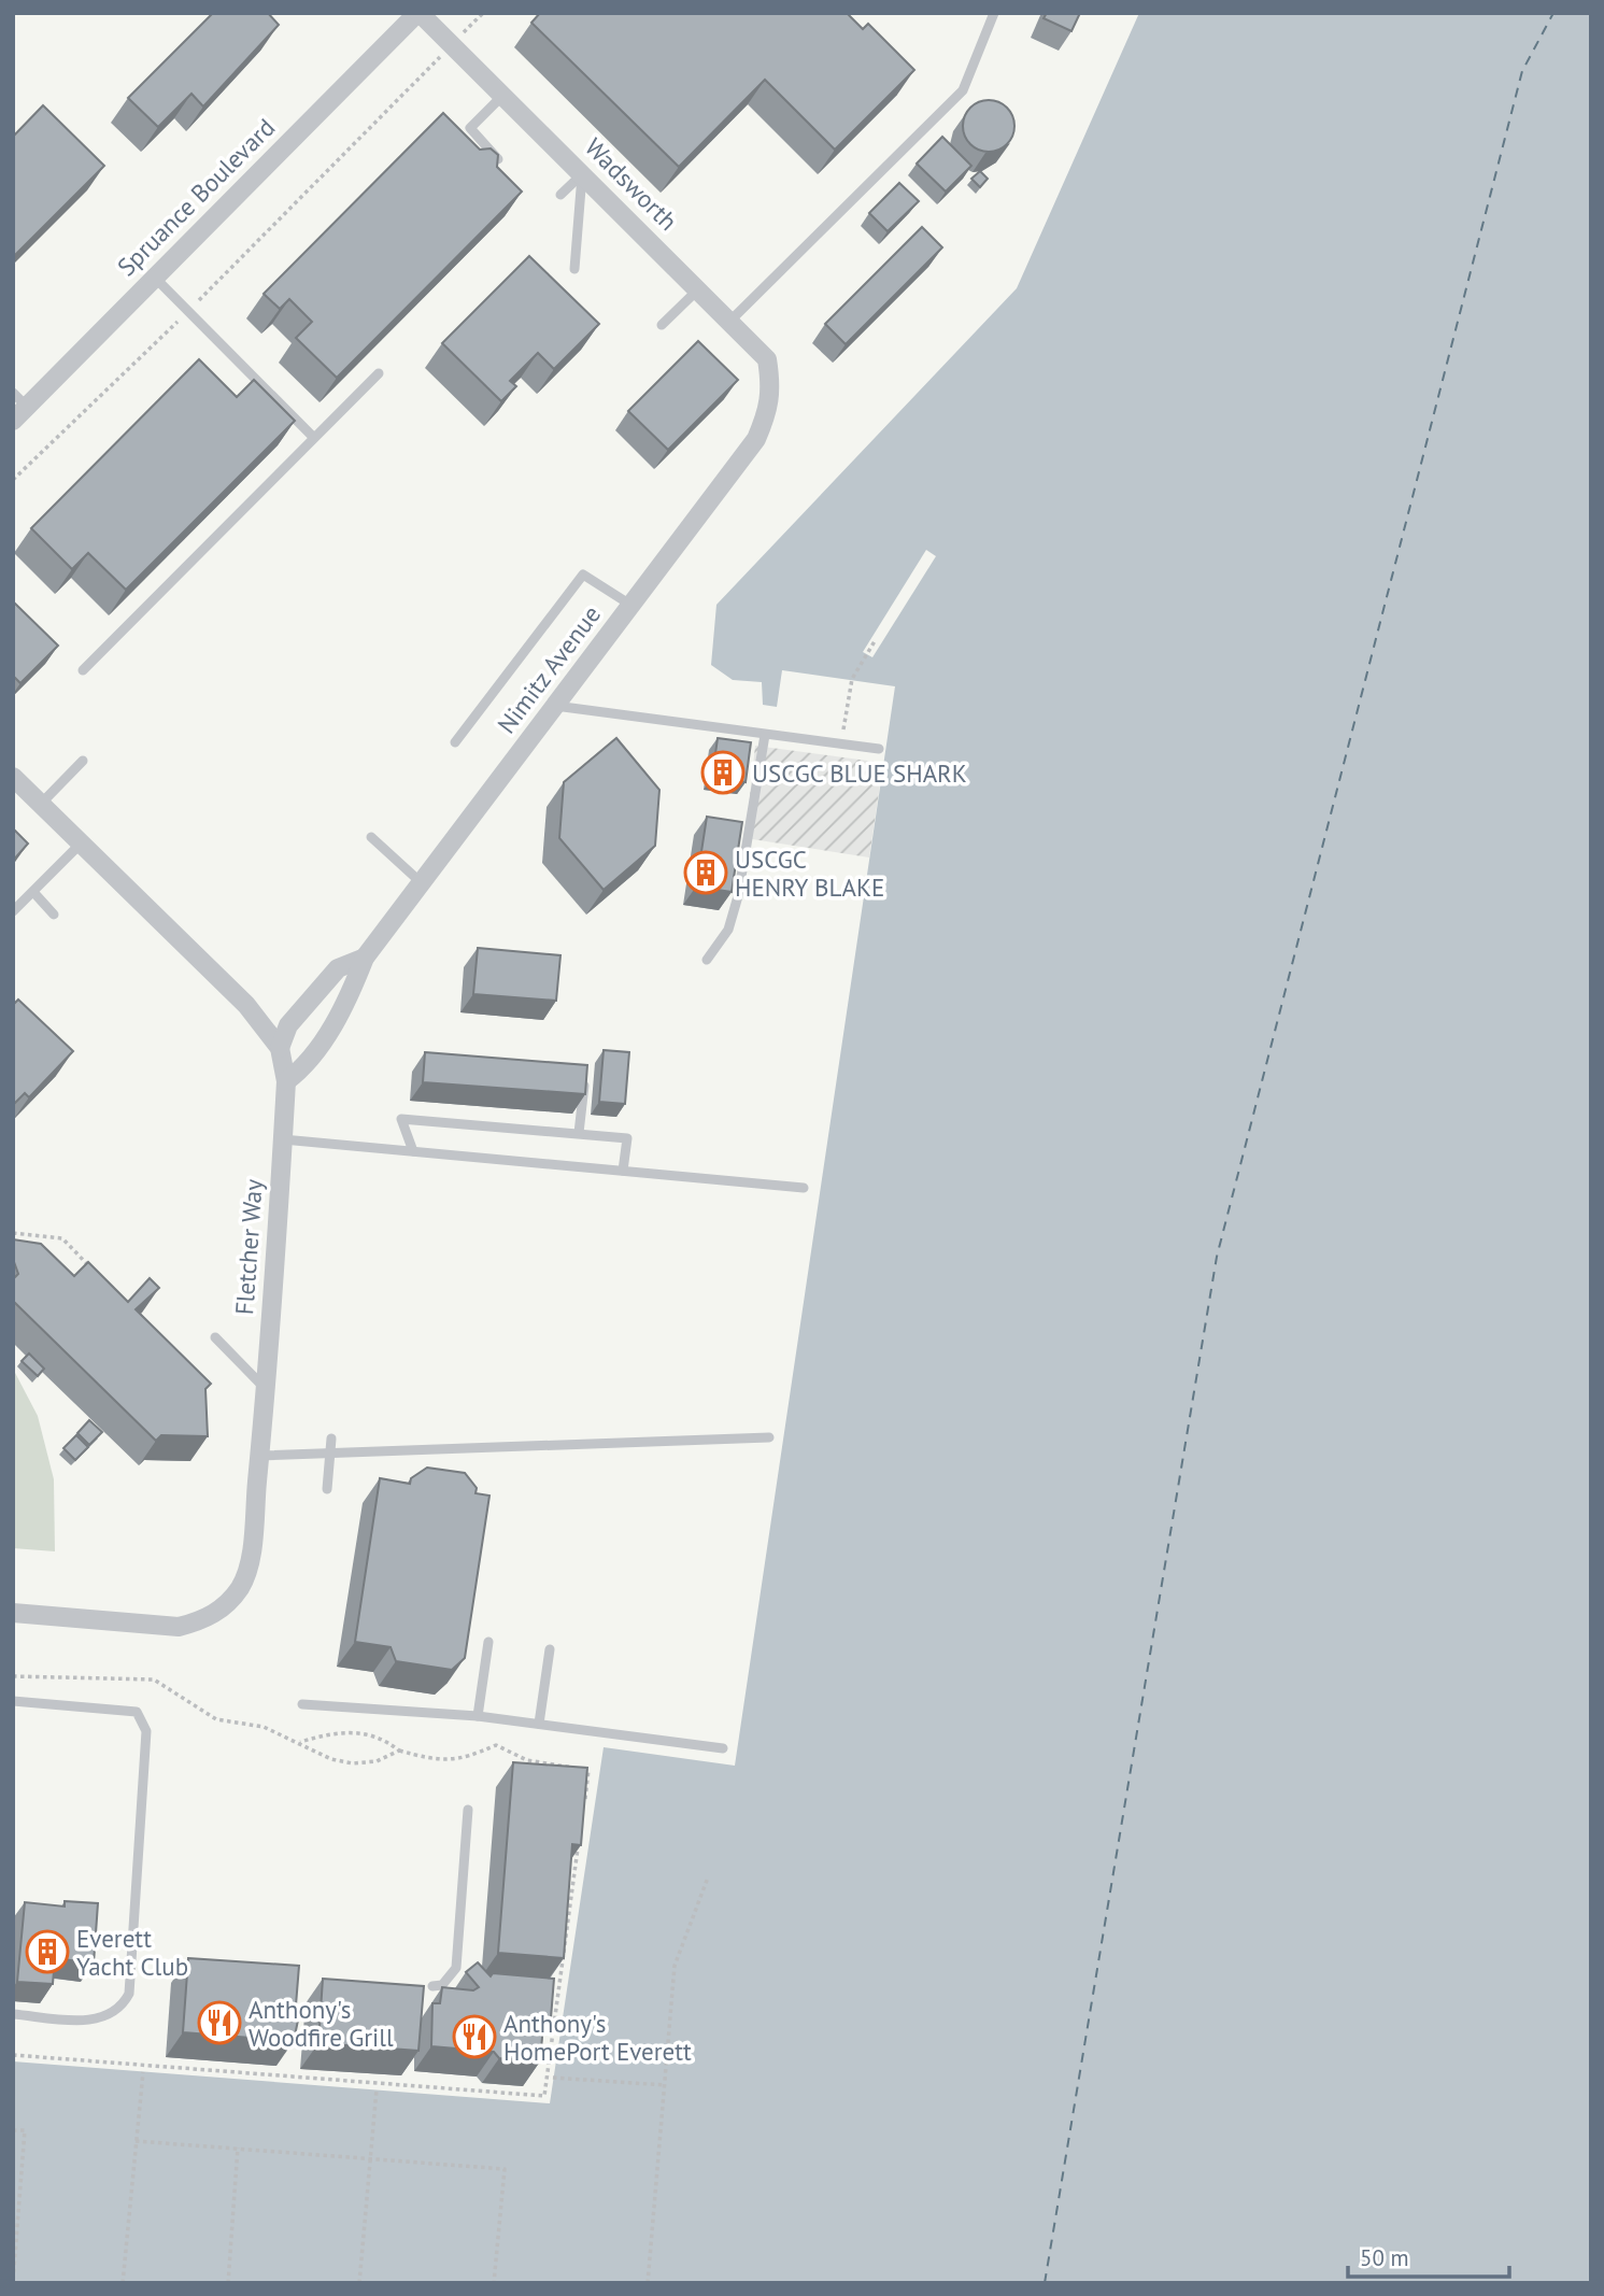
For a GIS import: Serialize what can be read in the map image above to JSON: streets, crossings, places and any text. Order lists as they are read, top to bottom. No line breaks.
{"streets":{"street":["Wadsworth","Spruance Boulevard","Nimitz Avenue","Fletcher Way"]},"crossings":[["Wadsworth","Spruance Boulevard"],["Wadsworth","Nimitz Avenue"],["Nimitz Avenue","Fletcher Way"]],"places":{"building":["USCGC BLUE SHARK","USCGC HENRY BLAKE","Everett Yacht Club"],"restaurant":["Anthony's Woodfire Grill","Anthony's HomePort Everett"]},"scale_bar":"50 m"}
